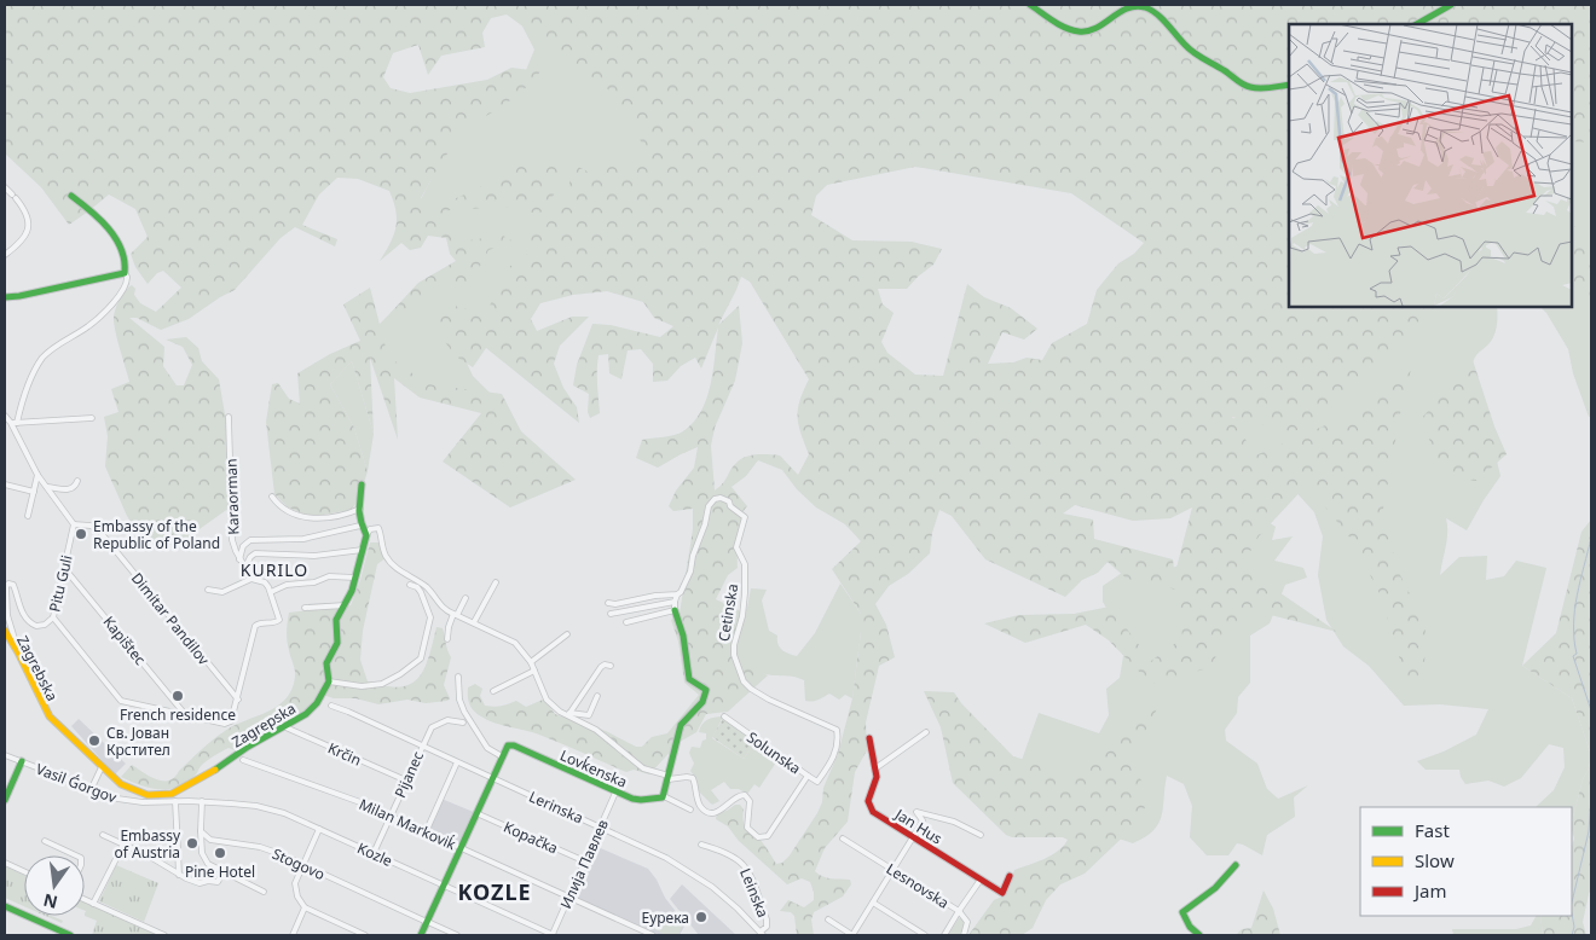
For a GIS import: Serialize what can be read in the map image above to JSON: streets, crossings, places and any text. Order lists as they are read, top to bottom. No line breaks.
{"streets":{"street":["Karaorman","Pitu Guli","Cetinska","Dimitar Pandilov","Kapištec","Zagrebska","Zagrepska","Solunska","Krčin","Lovḱenska","Pijanec","Vasil Ǵorgov","Lerinska","Milan Markoviḱ","Jan Hus","Kopačka","Kozle","Stogovo","Илија Павлев","Lesnovska","Leinska"]},"crossings":[["Pitu Guli","Dimitar Pandilov"],["Pitu Guli","Kapištec"],["Pitu Guli","Zagrebska"],["Cetinska","Solunska"],["Zagrebska","Zagrepska"],["Zagrepska","Krčin"],["Krčin","Pijanec"],["Lovḱenska","Илија Павлев"],["Pijanec","Lerinska"],["Pijanec","Milan Markoviḱ"],["Pijanec","Kozle"],["Vasil Ǵorgov","Kozle"],["Lerinska","Илија Павлев"],["Lerinska","Leinska"],["Milan Markoviḱ","Илија Павлев"],["Jan Hus","Lesnovska"],["Kopačka","Илија Павлев"],["Kozle","Илија Павлев"]],"districts":["KURILO","KOZLE"],"places":["Embassy of the Republic of Poland","French residence","Св. Јован Крстител","Embassy of Austria","Pine Hotel","Еурека"],"legend":["Fast","Slow","Jam"],"north":"bottom"}
